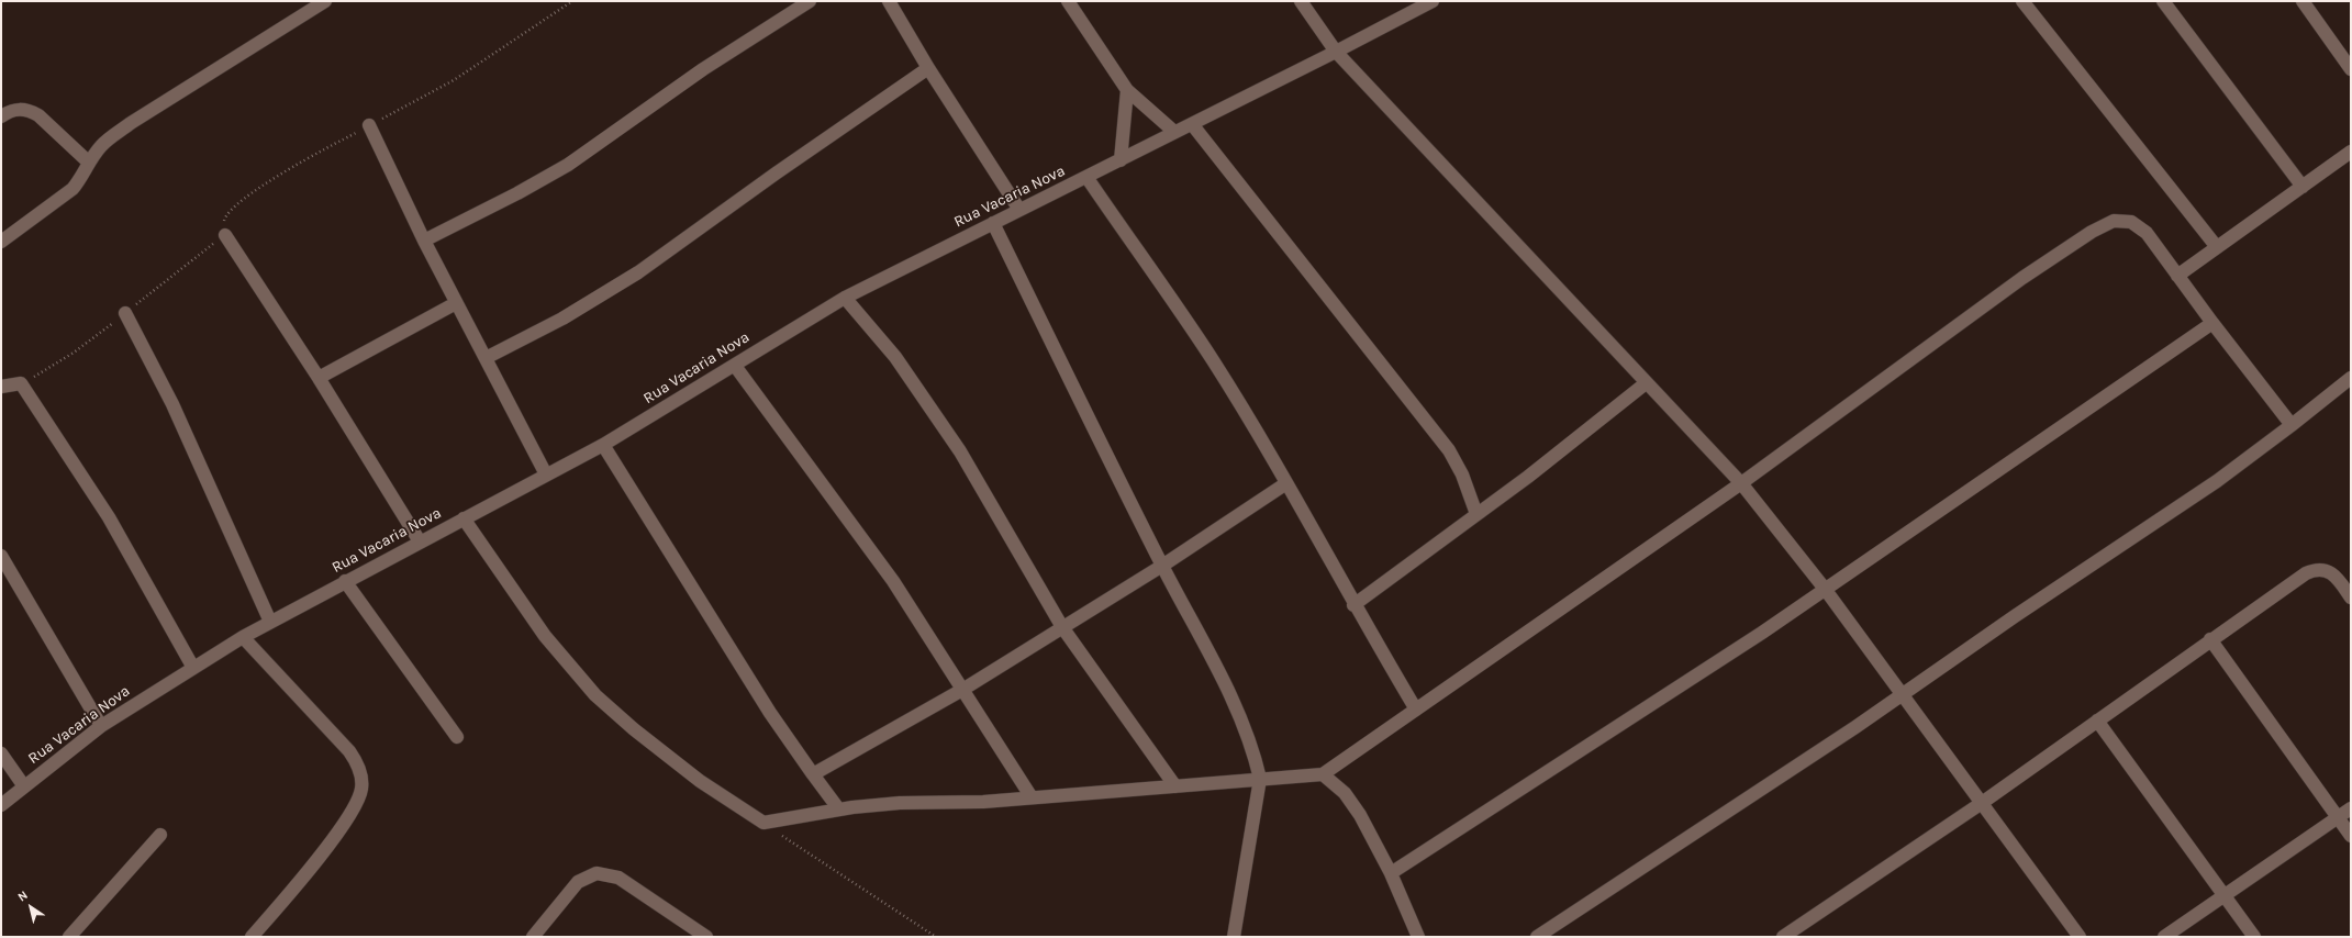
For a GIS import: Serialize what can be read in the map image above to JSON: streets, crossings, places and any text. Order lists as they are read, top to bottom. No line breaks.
{"streets":{"street":["Rua Vacaria Nova"]},"north":"top left"}
